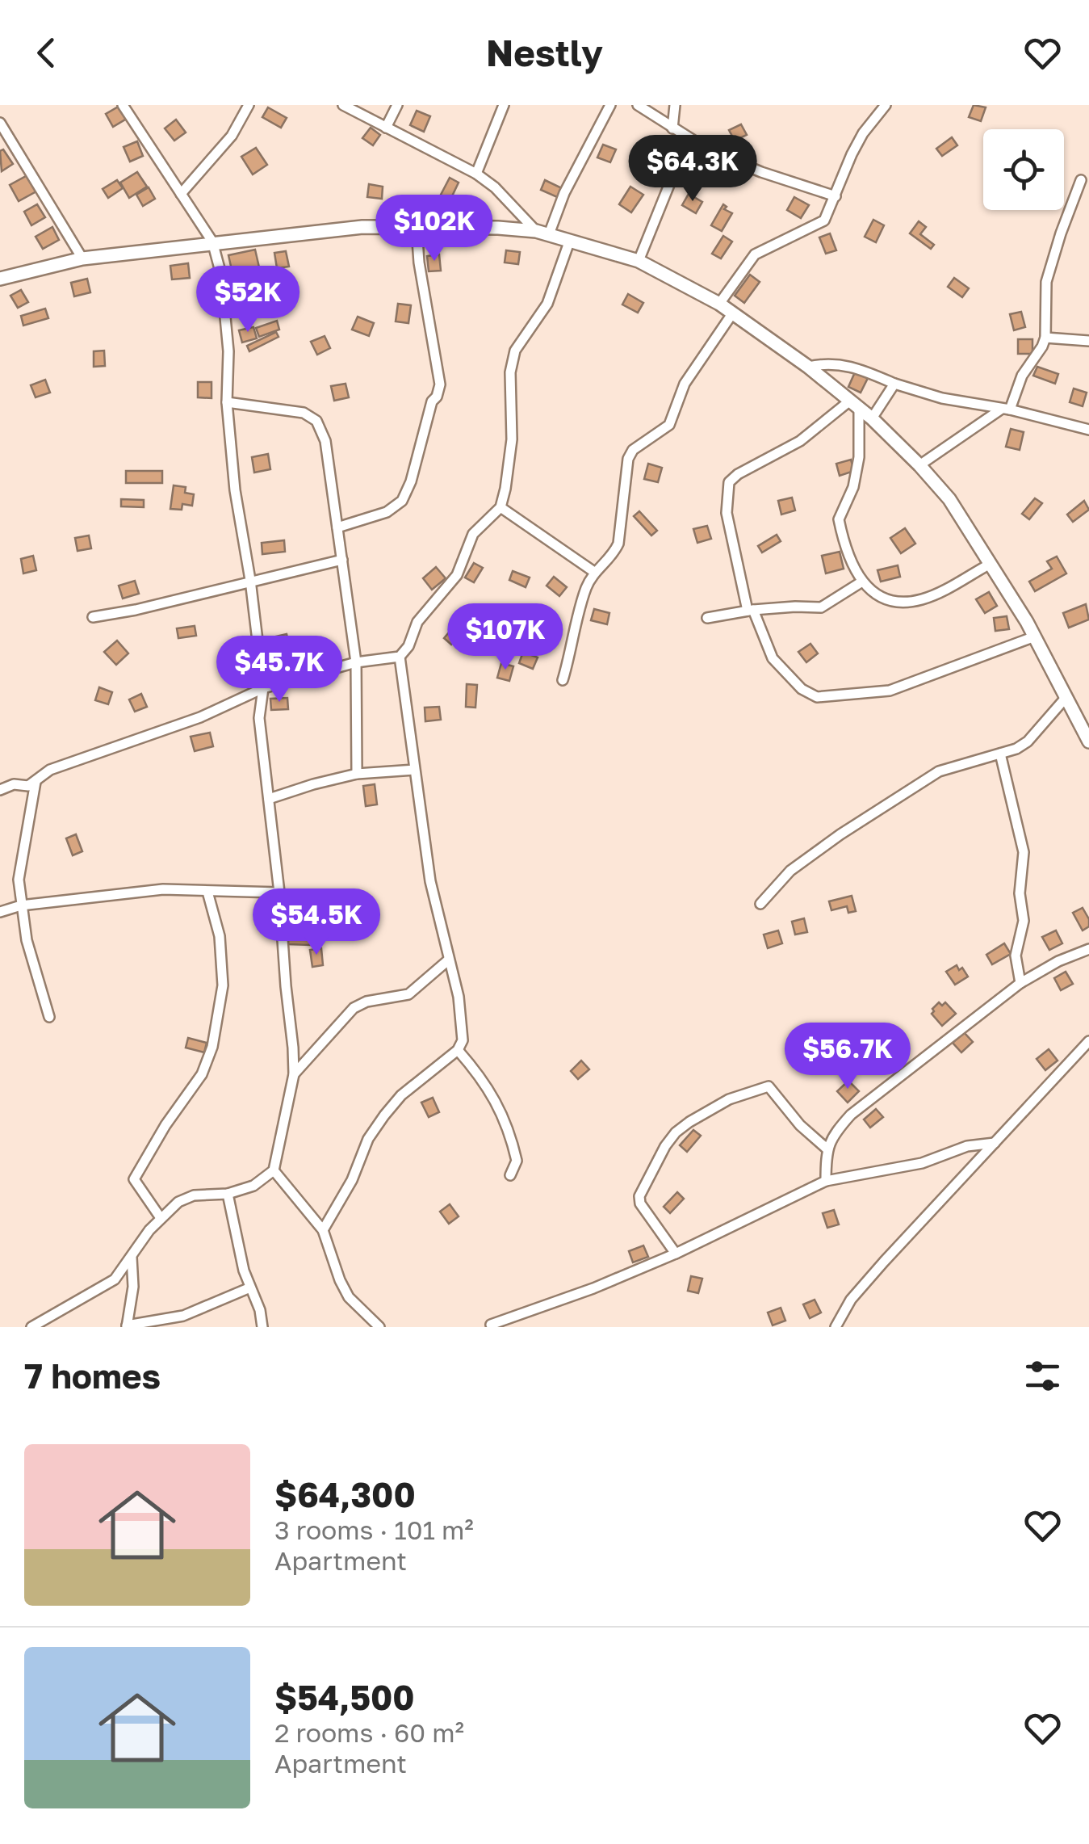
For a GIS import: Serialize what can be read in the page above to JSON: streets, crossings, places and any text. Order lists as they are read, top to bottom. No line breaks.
{"page":{"header":"Nestly","price":["$64.3K","$102K","$52K","$107K","$45.7K","$54.5K","$56.7K"],"heading":"7 homes","list":[{"name":"$64,300","note":"3 rooms · 101 m² · Apartment"},{"name":"$54,500","note":"2 rooms · 60 m² · Apartment"}]}}
